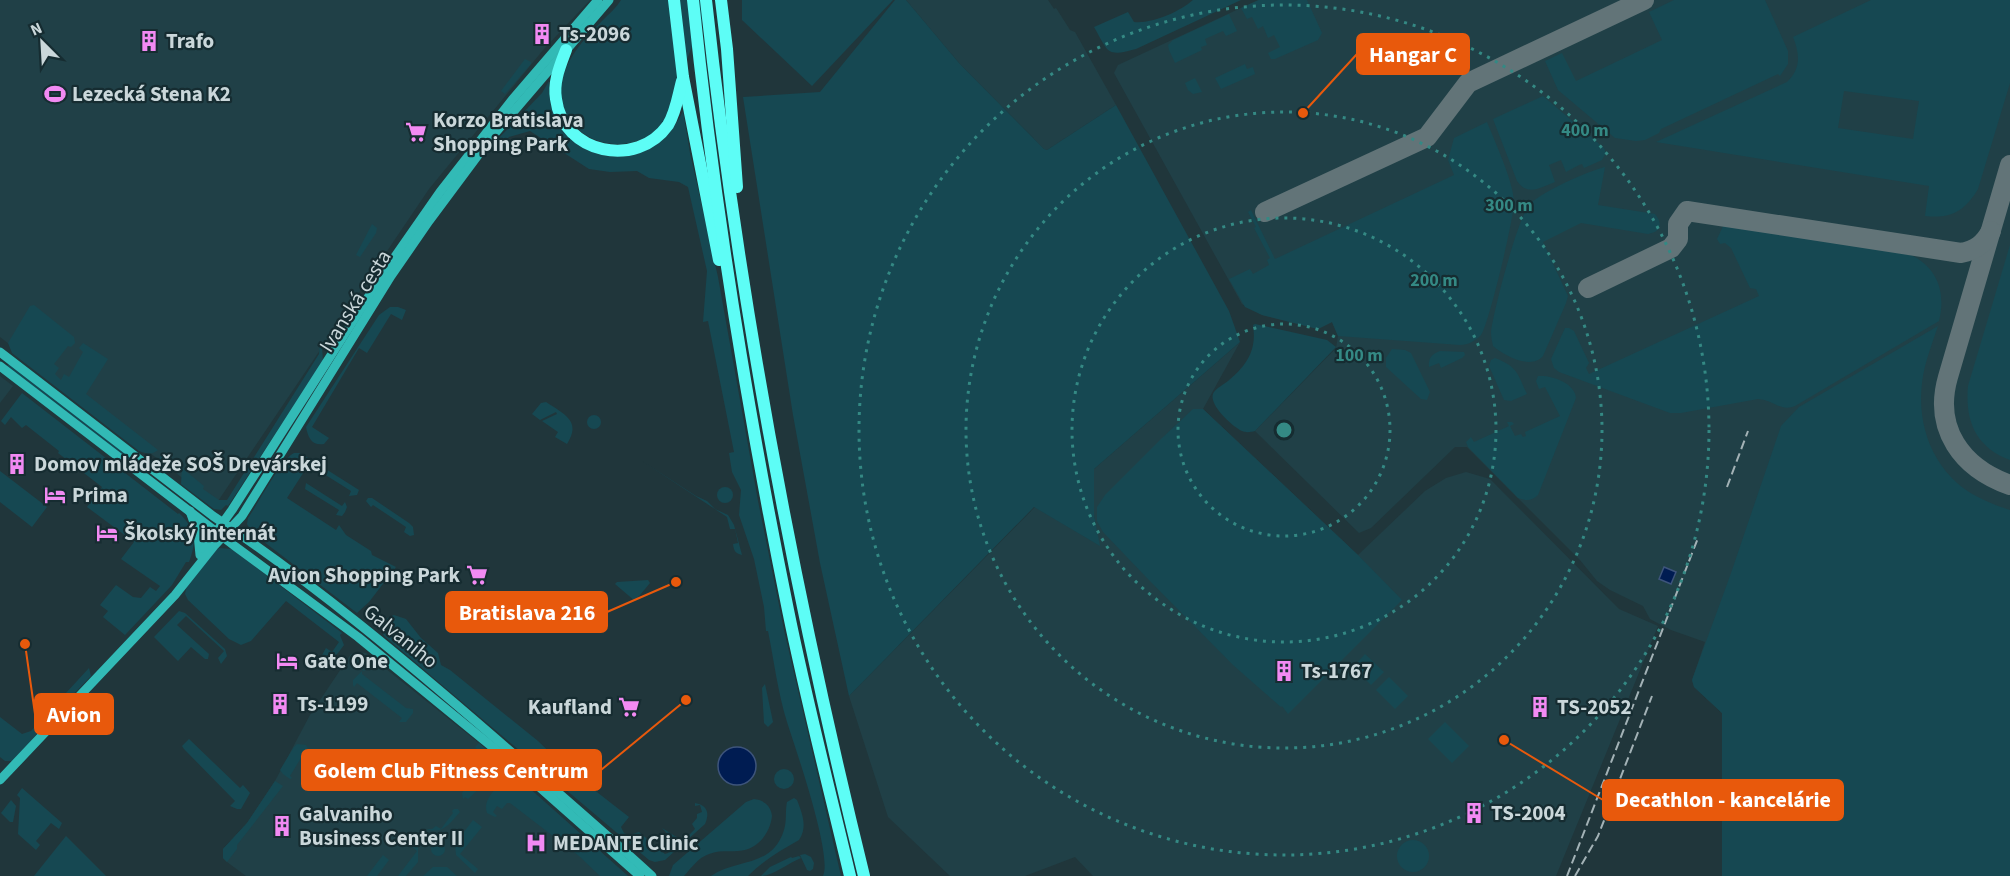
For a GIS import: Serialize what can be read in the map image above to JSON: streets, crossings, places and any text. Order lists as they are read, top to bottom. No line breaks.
{"streets":{"main road":["Ivanská cesta","Galvaniho"]},"crossings":[["Ivanská cesta","Galvaniho"]],"places":{"building":["Ts-2096","Trafo","Domov mládeže SOŠ Drevárskej","Ts-1767","Ts-1199","TS-2052","TS-2004","Galvaniho Business Center II"],"sports":["Lezecká Stena K2"],"other":["Hangar C","Bratislava 216","Avion","Golem Club Fitness Centrum","Decathlon - kancelárie"],"supermarket":["Korzo Bratislava Shopping Park","Avion Shopping Park","Kaufland"],"hotel":["Prima","Školský internát","Gate One"],"hospital":["MEDANTE Clinic"]},"north":"top left","rings":["400 m","300 m","200 m","100 m"]}
